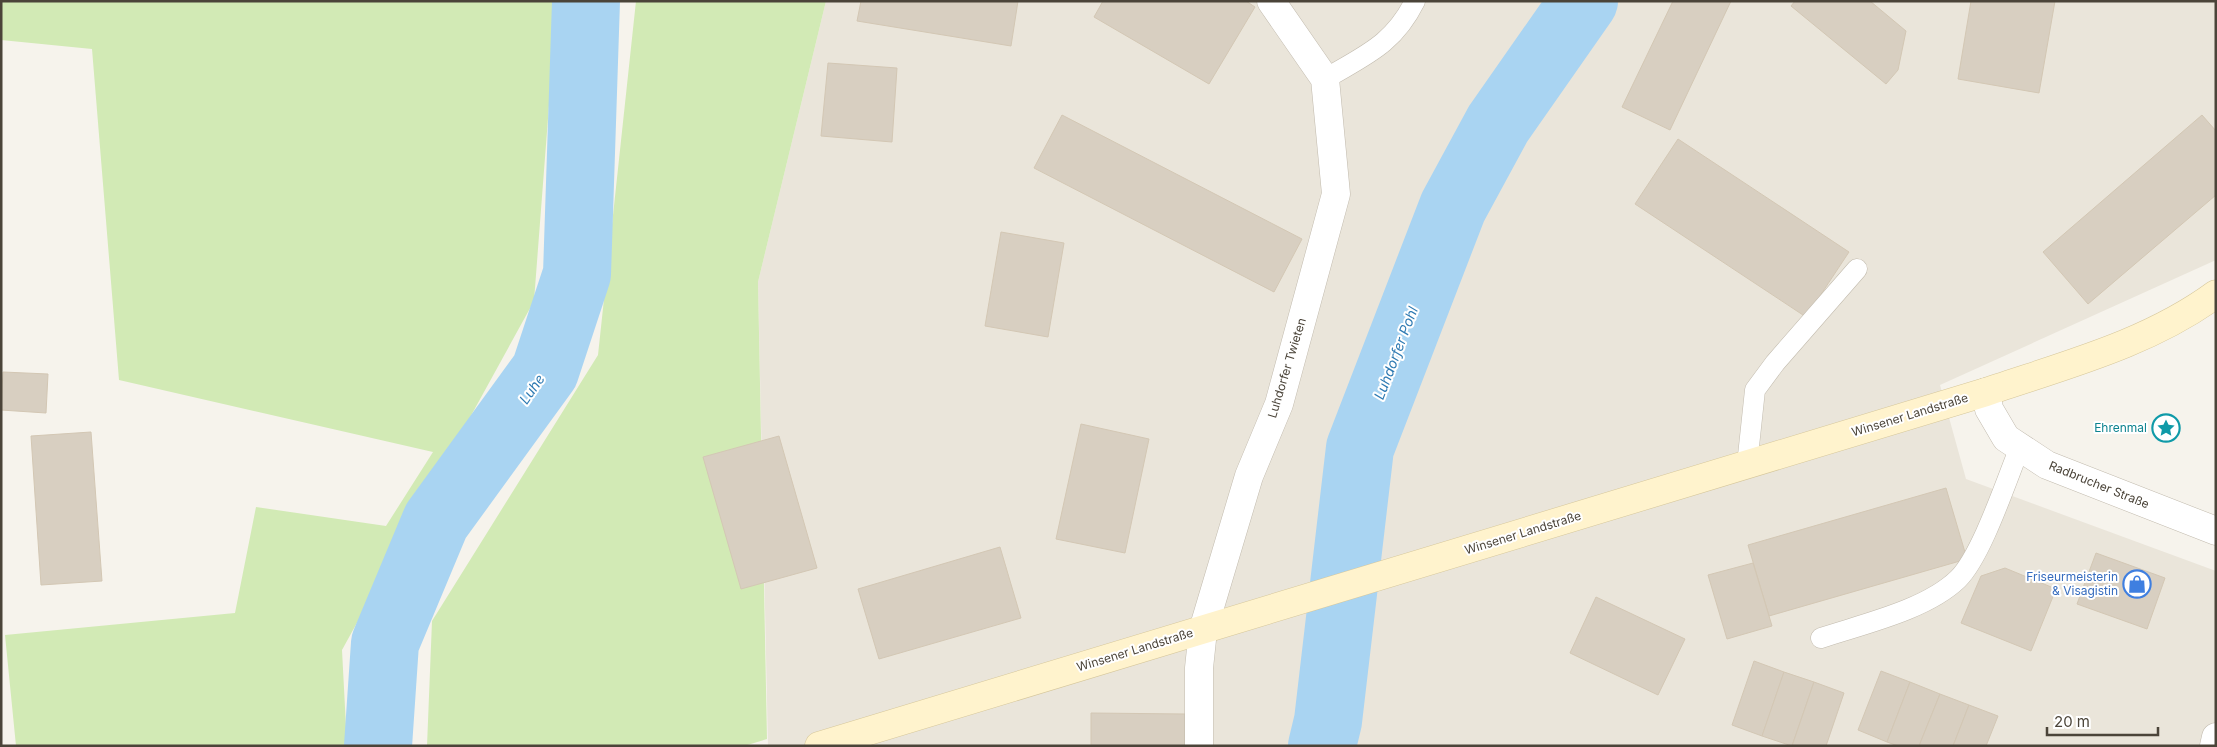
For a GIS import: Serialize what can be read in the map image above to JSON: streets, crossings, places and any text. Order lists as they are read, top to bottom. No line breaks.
{"streets":{"main road":["Winsener Landstraße"],"street":["Luhdorfer Twieten","Radbrucher Straße"]},"crossings":[["Luhdorfer Twieten","Winsener Landstraße"],["Winsener Landstraße","Radbrucher Straße"]],"water":["Luhdorfer Pohl","Luhe"],"places":{"place":["Ehrenmal"],"shop":["Friseurmeisterin & Visagistin"]},"scale_bar":"20 m"}
